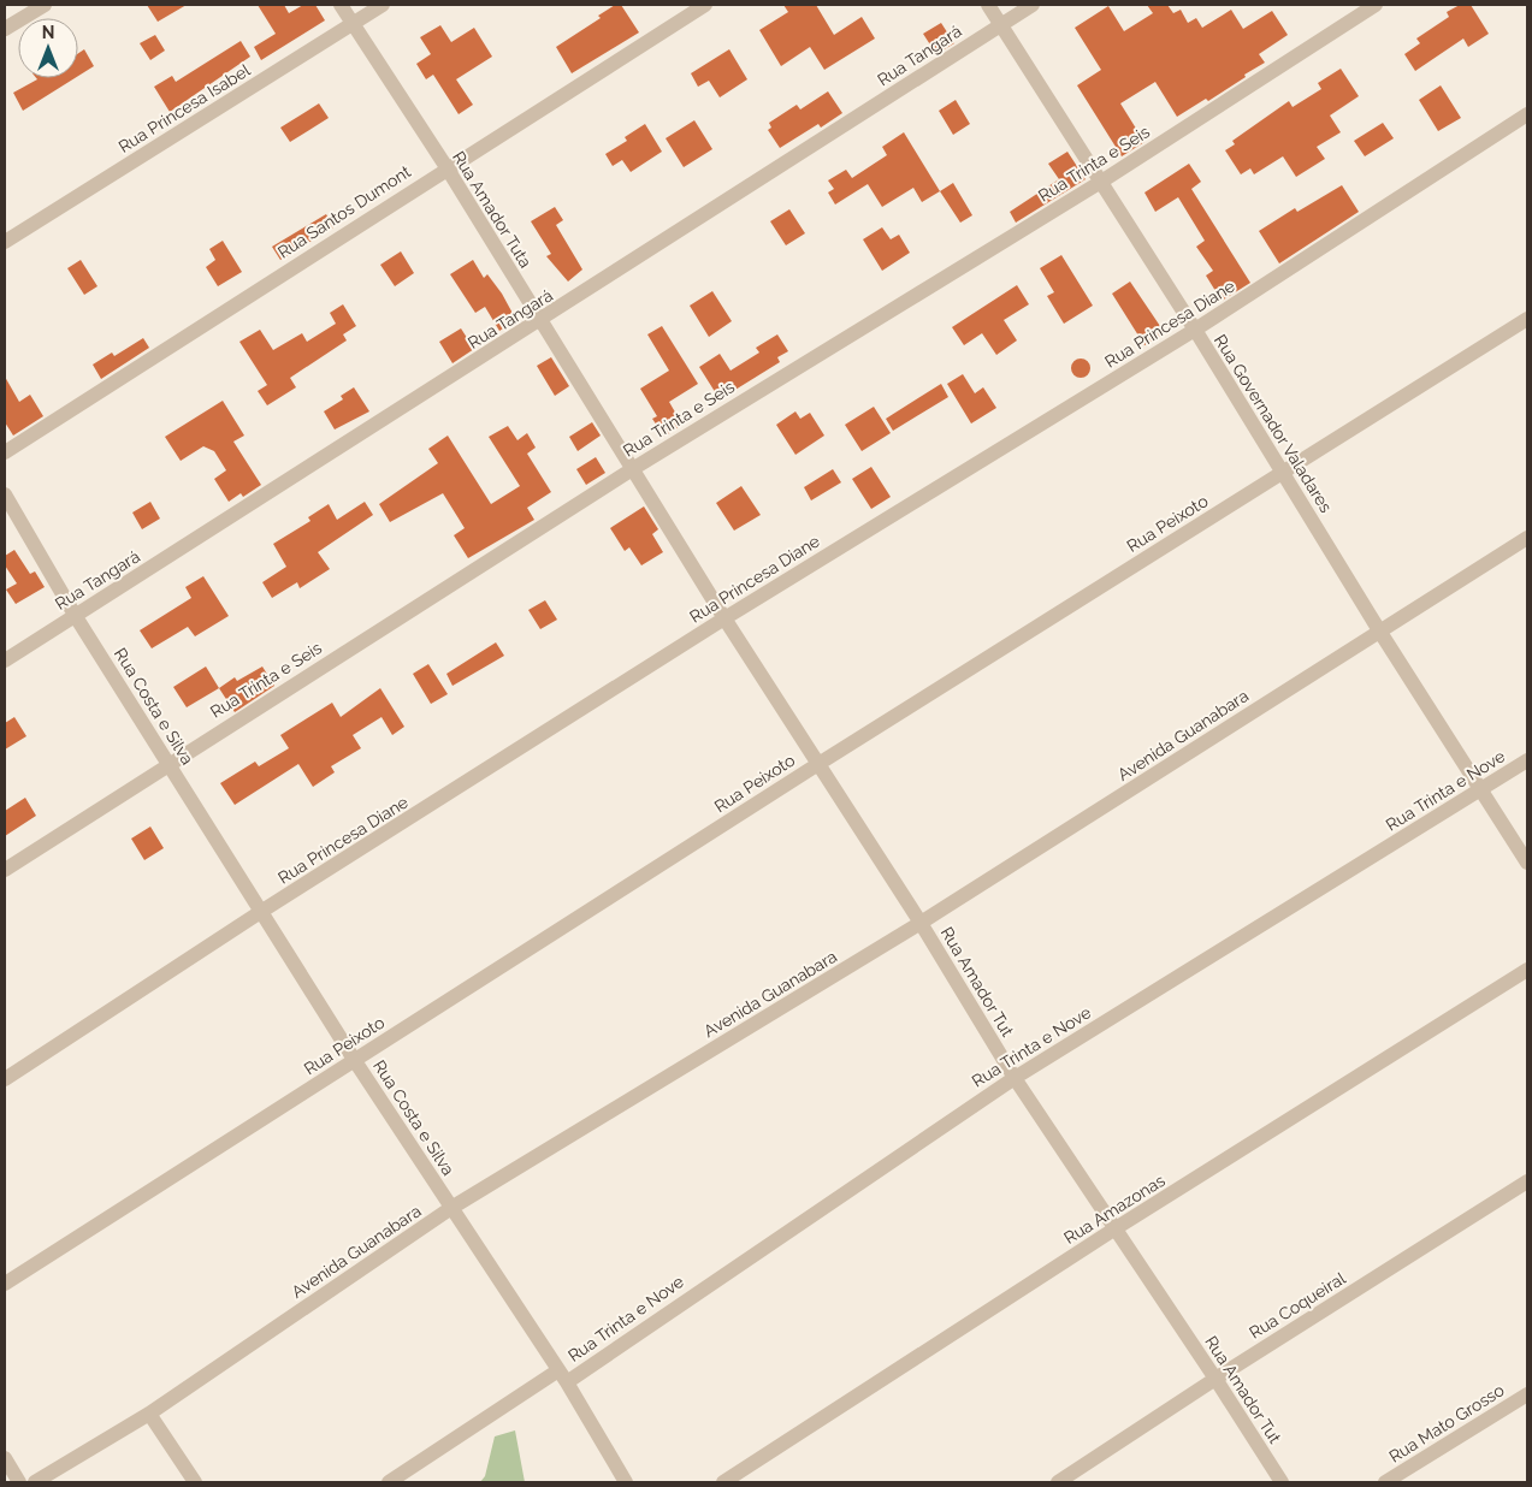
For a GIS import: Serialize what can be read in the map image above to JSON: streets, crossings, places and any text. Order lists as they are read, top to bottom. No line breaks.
{"streets":{"street":["Rua Tangará","Rua Princesa Isabel","Rua Trinta e Seis","Rua Amador Tuta","Rua Santos Dumont","Rua Princesa Diane","Rua Governador Valadares","Rua Peixoto","Rua Costa e Silva","Avenida Guanabara","Rua Trinta e Nove","Rua Amador Tut","Rua Amazonas","Rua Coqueiral","Rua Mato Grosso"]},"crossings":[["Rua Tangará","Rua Amador Tuta"],["Rua Tangará","Rua Governador Valadares"],["Rua Tangará","Rua Costa e Silva"],["Rua Princesa Isabel","Rua Amador Tuta"],["Rua Trinta e Seis","Rua Amador Tuta"],["Rua Trinta e Seis","Rua Governador Valadares"],["Rua Trinta e Seis","Rua Costa e Silva"],["Rua Amador Tuta","Rua Santos Dumont"],["Rua Amador Tuta","Rua Princesa Diane"],["Rua Amador Tuta","Rua Amador Tut"],["Rua Princesa Diane","Rua Governador Valadares"],["Rua Princesa Diane","Rua Costa e Silva"],["Rua Princesa Diane","Rua Amador Tut"],["Rua Governador Valadares","Rua Peixoto"],["Rua Governador Valadares","Avenida Guanabara"],["Rua Governador Valadares","Rua Trinta e Nove"],["Rua Peixoto","Rua Costa e Silva"],["Rua Peixoto","Rua Amador Tut"],["Rua Costa e Silva","Avenida Guanabara"],["Rua Costa e Silva","Rua Trinta e Nove"],["Avenida Guanabara","Rua Amador Tut"],["Rua Trinta e Nove","Rua Amador Tut"],["Rua Amador Tut","Rua Amazonas"],["Rua Amador Tut","Rua Coqueiral"]],"north":"top"}
